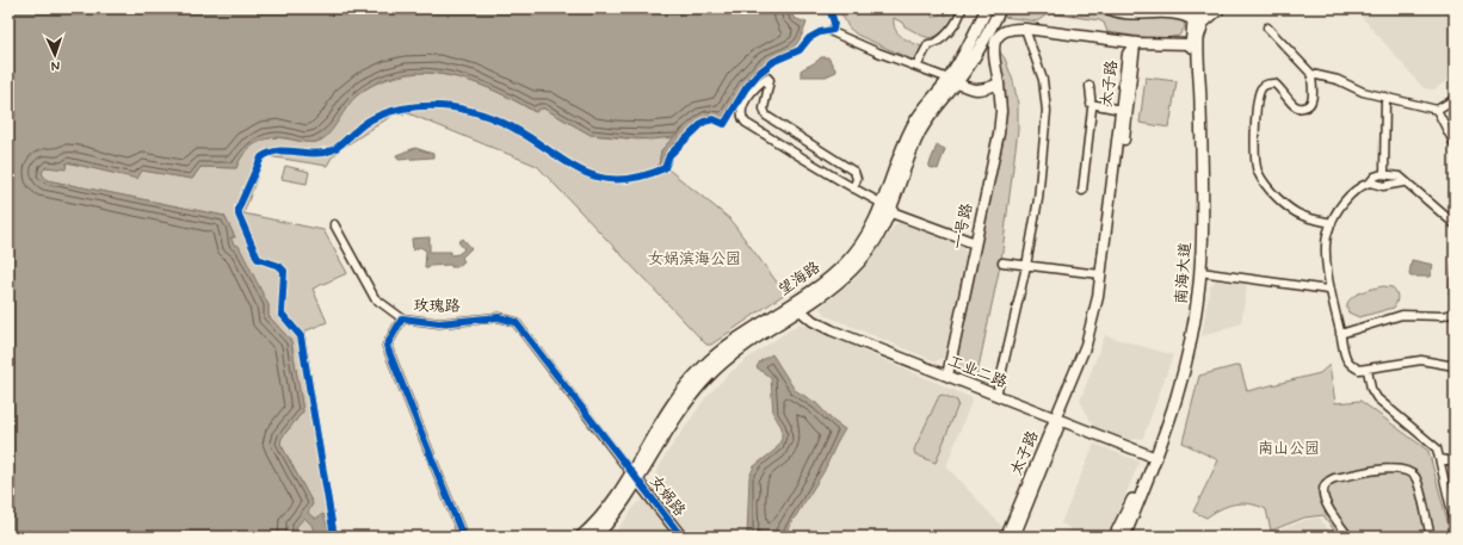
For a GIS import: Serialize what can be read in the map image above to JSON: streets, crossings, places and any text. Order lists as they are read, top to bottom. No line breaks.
{"streets":{"main road":["南海大道","望海路"],"street":["太子路","一号路","玫瑰路","工业二路","女娲路"]},"crossings":[["太子路","工业二路"],["一号路","南海大道"],["一号路","工业二路"],["南海大道","工业二路"],["望海路","玫瑰路"],["望海路","工业二路"],["望海路","女娲路"],["玫瑰路","女娲路"]],"parks":["女娲滨海公园","南山公园"],"north":"bottom"}
